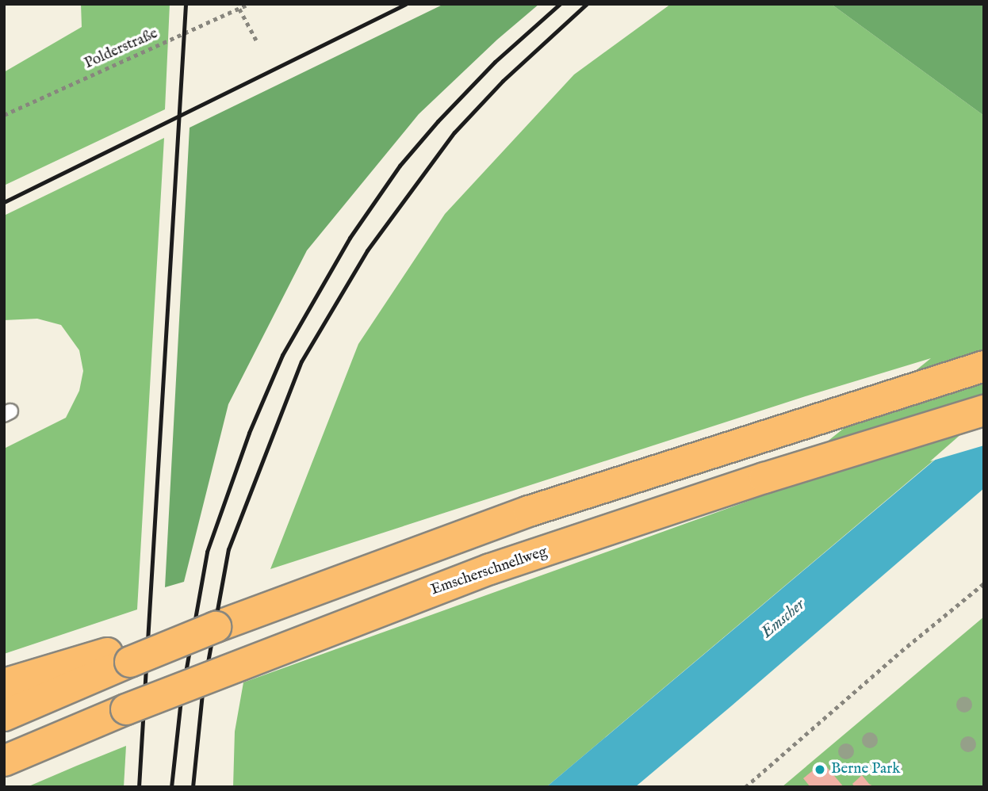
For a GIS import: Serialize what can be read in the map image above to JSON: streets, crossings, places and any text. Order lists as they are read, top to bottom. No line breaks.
{"streets":{"highway":["Emscherschnellweg"],"path":["Polderstraße"]},"water":["Emscher"],"places":["Berne Park"]}
